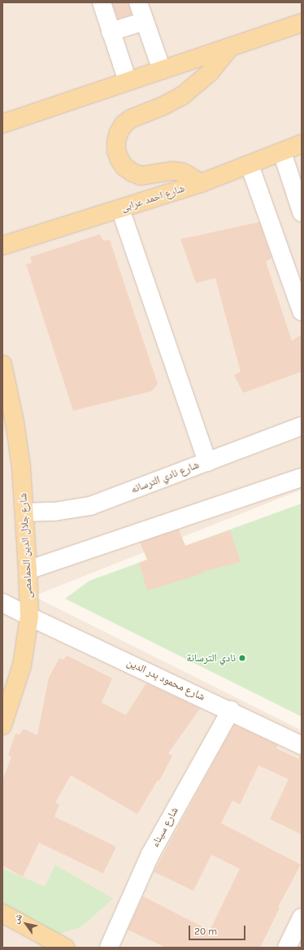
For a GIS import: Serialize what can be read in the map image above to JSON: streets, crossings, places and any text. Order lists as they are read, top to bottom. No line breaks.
{"streets":{"main road":["شارع احمد عرابى","شارع جلال الدين الحمامصى"],"street":["شارع نادي الترسانه","شارع محمود بدر الدين","شارع سيناء"]},"crossings":[["شارع نادي الترسانه","شارع جلال الدين الحمامصى"],["شارع جلال الدين الحمامصى","شارع محمود بدر الدين"],["شارع محمود بدر الدين","شارع سيناء"]],"places":["نادي الترسانة"],"scale_bar":"20 m","north":"top left"}
